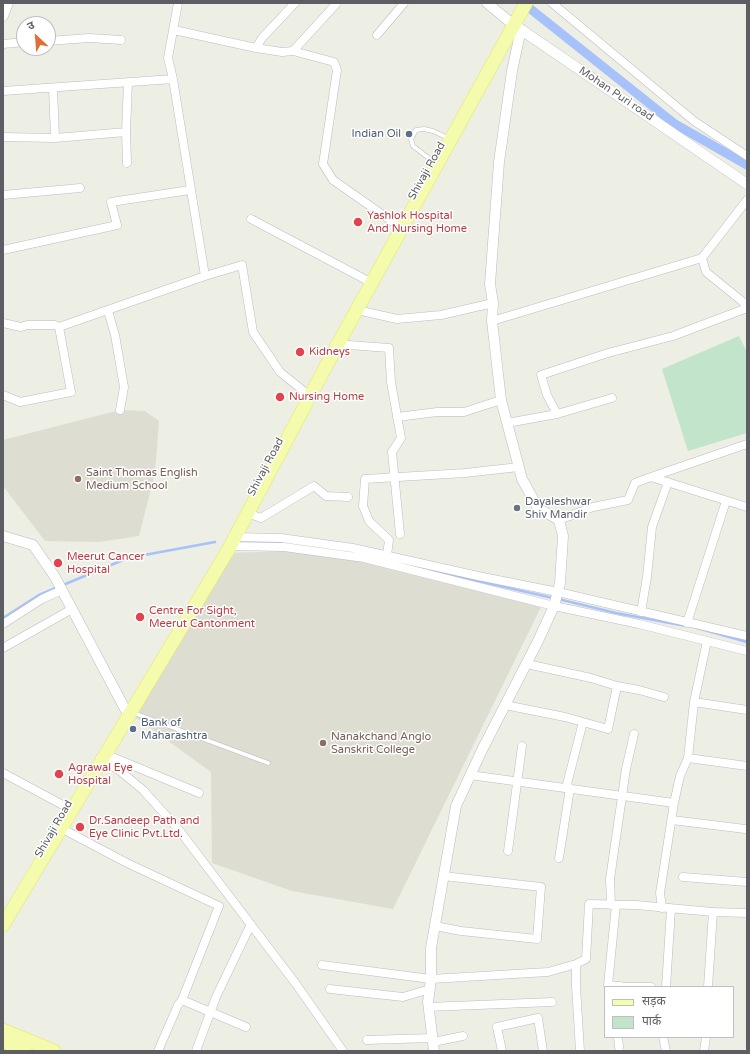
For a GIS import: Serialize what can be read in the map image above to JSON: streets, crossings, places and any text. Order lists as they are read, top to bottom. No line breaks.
{"streets":{"main road":["Shivaji Road"],"street":["Mohan Puri road"]},"crossings":[["Mohan Puri road","Shivaji Road"]],"places":["Indian Oil","Yashlok Hospital And Nursing Home","Kidneys","Nursing Home","Saint Thomas English Medium School","Dayaleshwar Shiv Mandir","Meerut Cancer Hospital","Centre For Sight, Meerut Cantonment","Bank of Maharashtra","Nanakchand Anglo Sanskrit College","Agrawal Eye Hospital","Dr.Sandeep Path and Eye Clinic Pvt.Ltd."],"legend":["सड़क","पार्क"],"north":"top left"}
